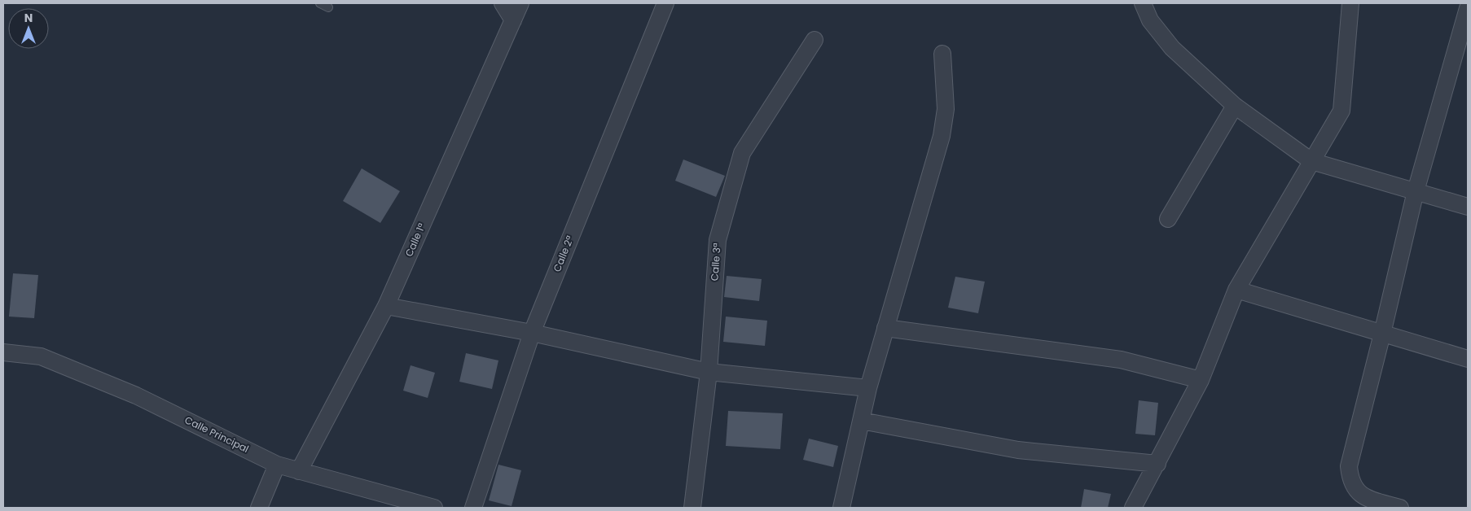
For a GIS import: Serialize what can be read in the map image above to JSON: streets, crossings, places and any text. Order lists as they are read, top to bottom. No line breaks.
{"streets":{"street":["Calle 1ª","Calle 2ª","Calle 3ª","Calle Principal"]},"crossings":[["Calle 1ª","Calle Principal"]],"north":"top"}
